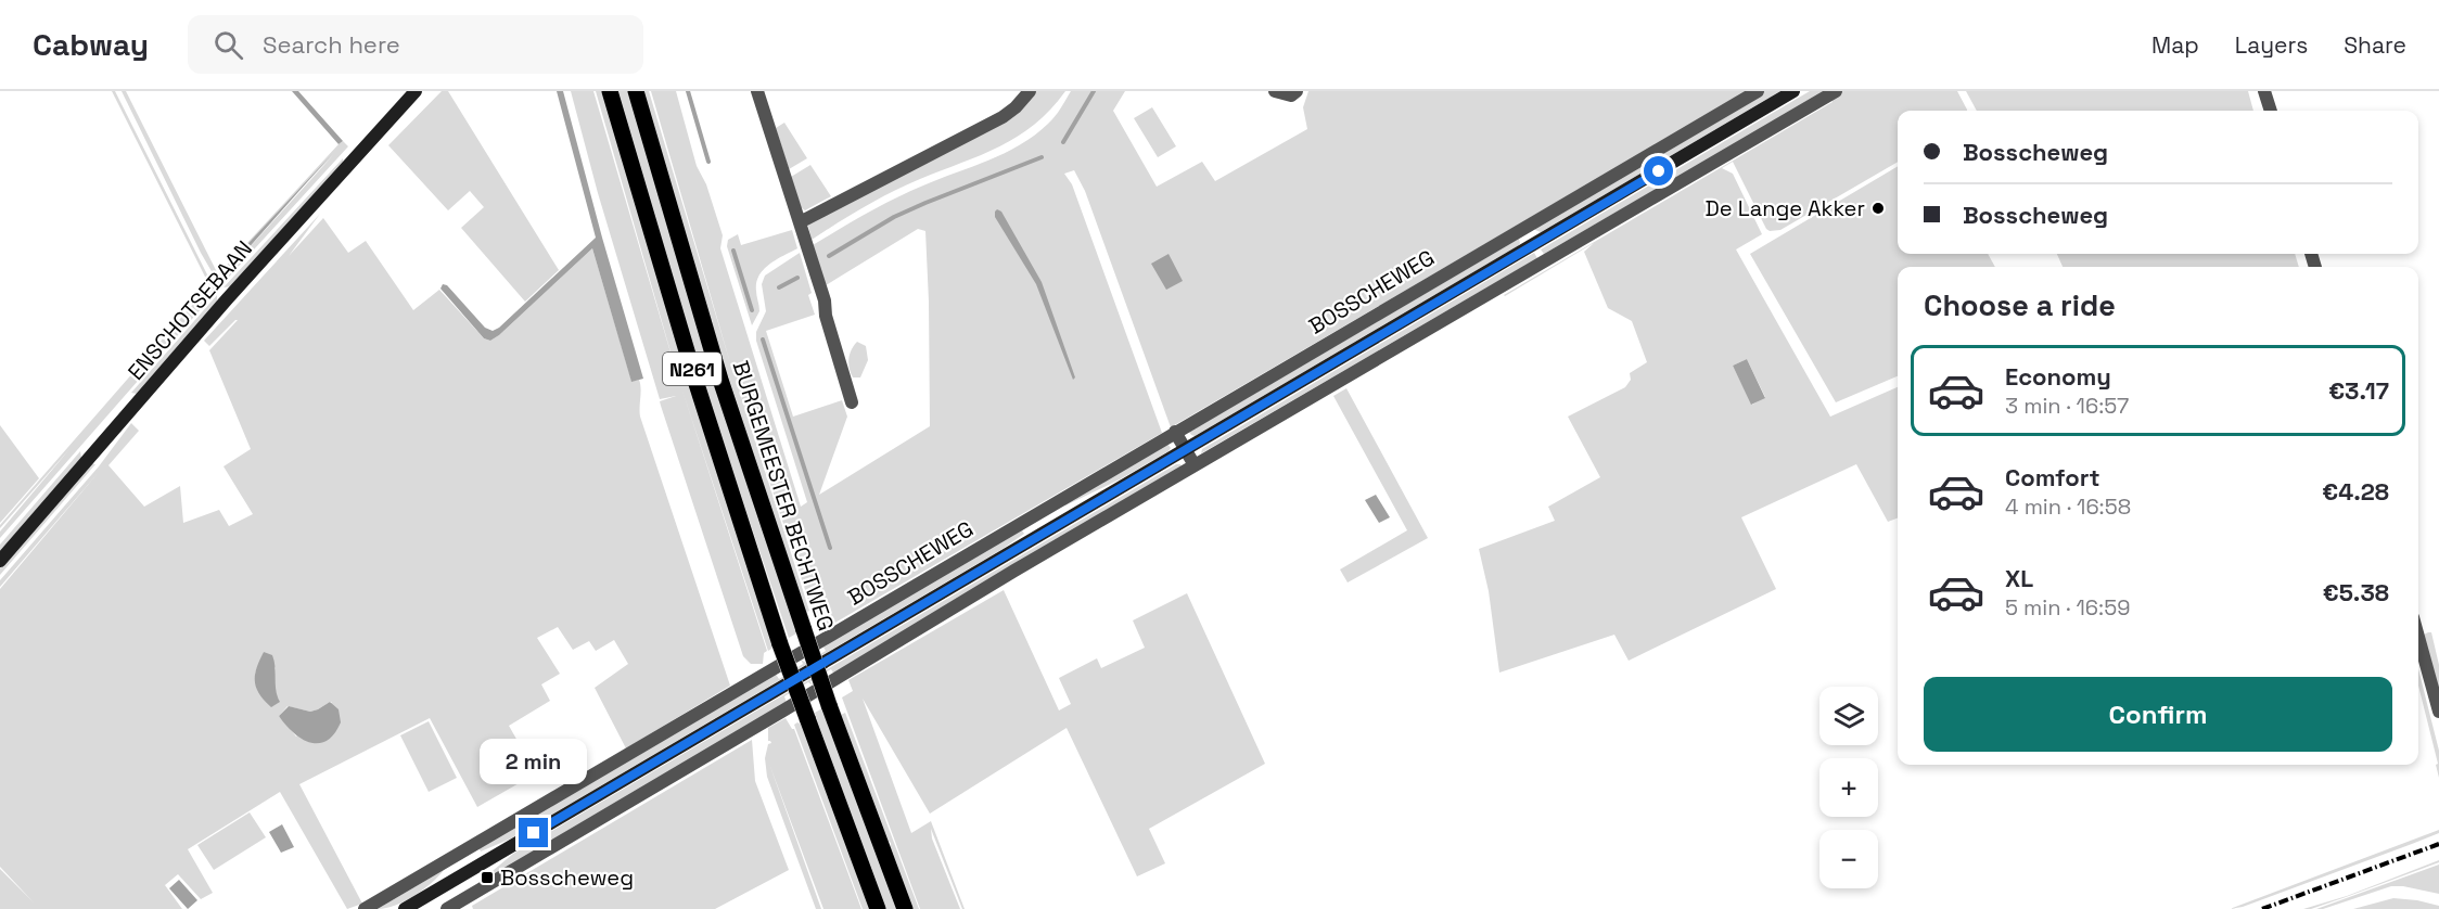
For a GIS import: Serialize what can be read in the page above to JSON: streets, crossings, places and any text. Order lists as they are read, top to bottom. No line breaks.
{"streets":{"main road":["BOSSCHEWEG","ENSCHOTSEBAAN","N261","BURGEMEESTER BECHTWEG"]},"places":{"other":["De Lange Akker"],"transit":["Bosscheweg"]},"page":{"header":"Cabway","search":"Search here","nav":["Map","Layers","Share"],"banner":["Bosscheweg","Bosscheweg"],"heading":"Choose a ride","list":[{"name":"Economy","note":"3 min · 16:57","value":"€3.17"},{"name":"Comfort","note":"4 min · 16:58","value":"€4.28"},{"name":"XL","note":"5 min · 16:59","value":"€5.38"}],"buttons":"Confirm","map_buttons":["+","−"],"bubble":"2 min"}}
